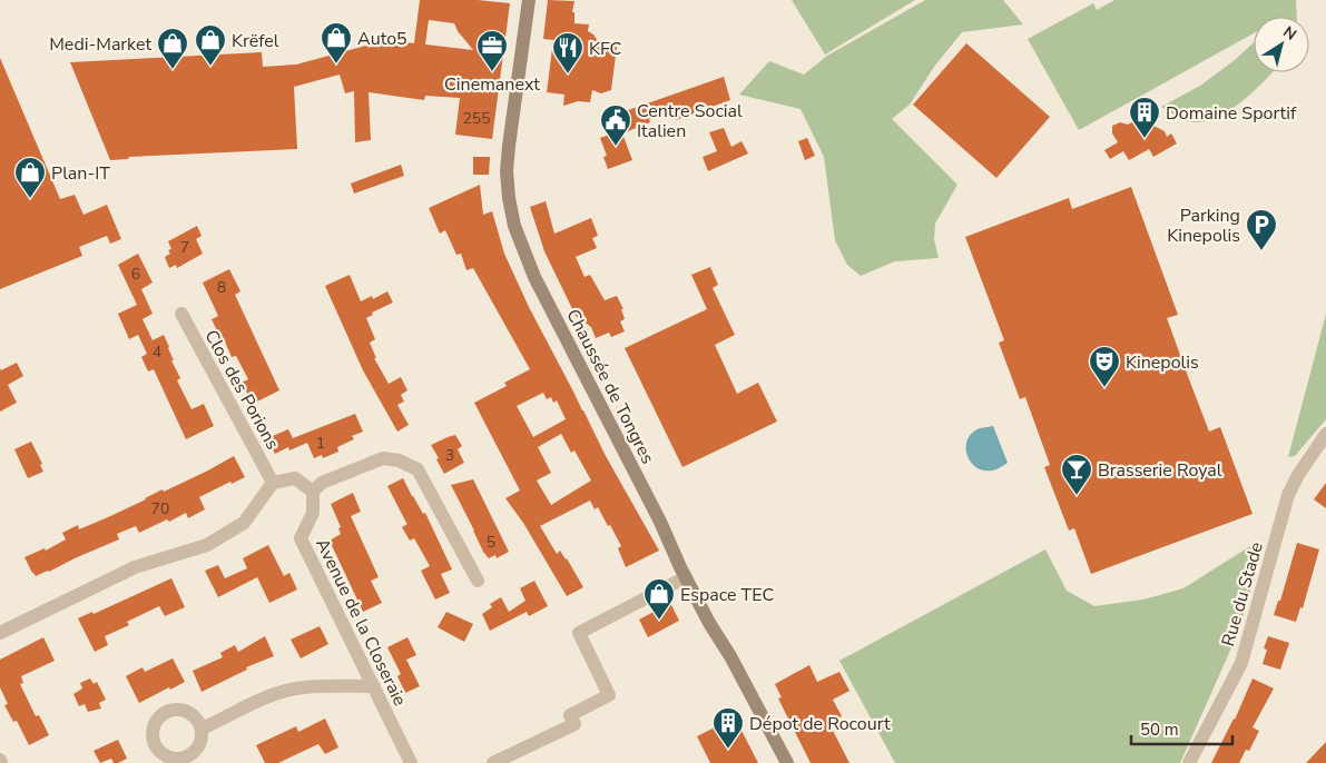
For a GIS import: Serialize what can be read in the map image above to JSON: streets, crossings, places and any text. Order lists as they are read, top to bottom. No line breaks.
{"streets":{"main road":["Chaussée de Tongres"],"street":["Clos des Porions","Rue du Stade","Avenue de la Closeraie"]},"places":{"shop":["Auto5","Krëfel","Medi-Market","Plan-IT","Espace TEC"],"office":["Cinemanext"],"restaurant":["KFC"],"building":["Domaine Sportif","Dépot de Rocourt"],"public building":["Centre Social Italien"],"parking":["Parking Kinepolis"],"theatre":["Kinepolis"],"bar":["Brasserie Royal"]},"house_numbers":["255","7","6","8","4","1","3","70","5"],"scale_bar":"50 m","north":"top right"}
